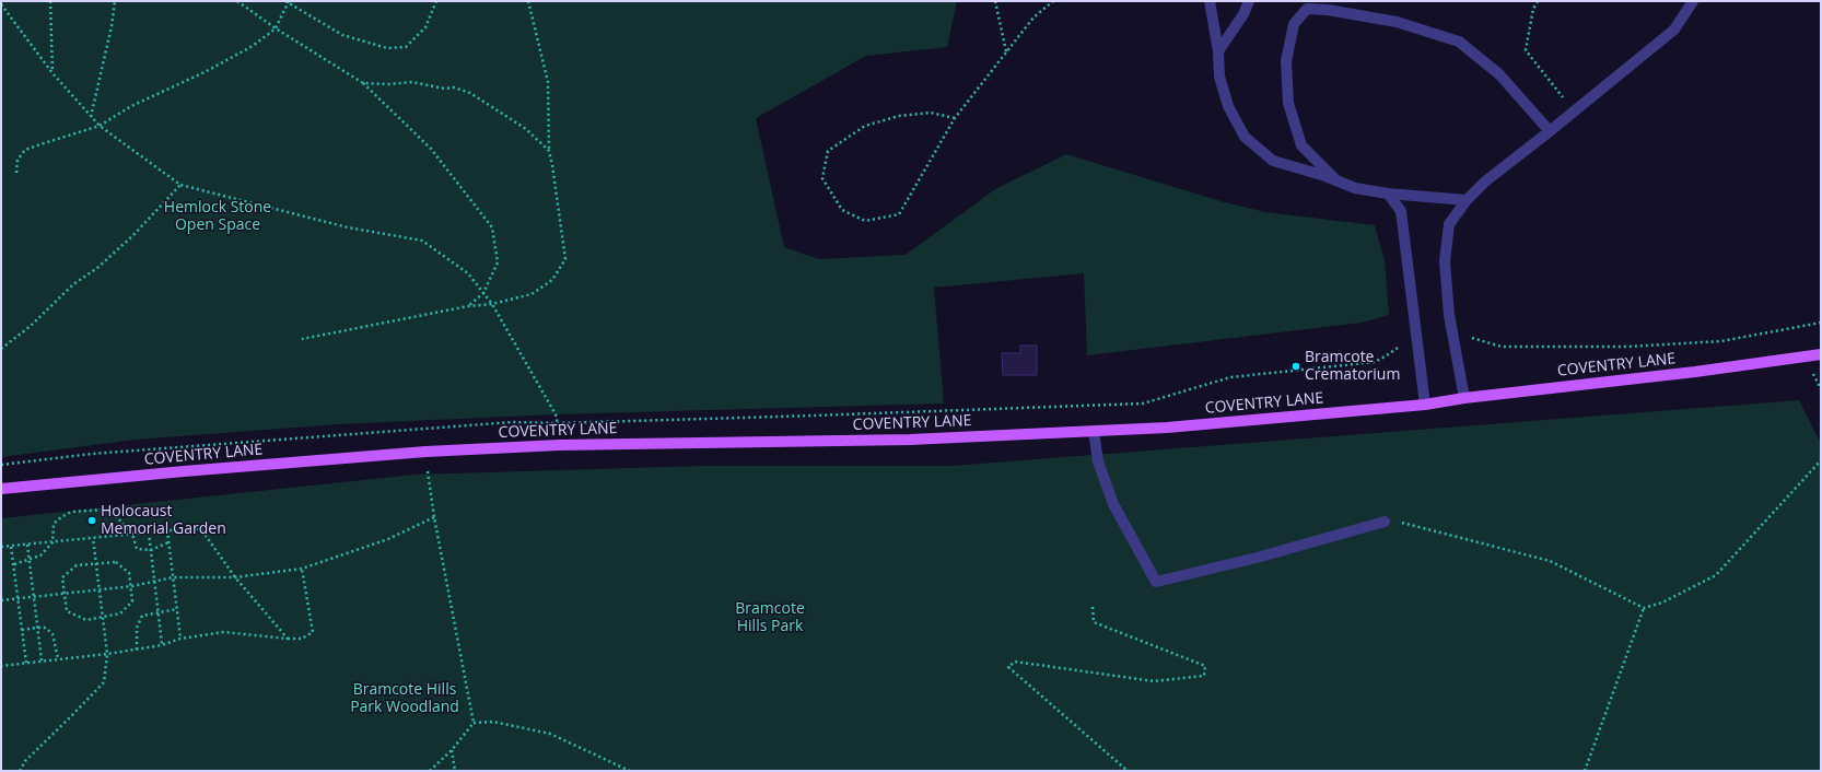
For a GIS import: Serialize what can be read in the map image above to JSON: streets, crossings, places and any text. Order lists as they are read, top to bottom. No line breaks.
{"streets":{"main road":["COVENTRY LANE"]},"parks":["Hemlock Stone Open Space","Bramcote Hills Park","Bramcote Hills Park Woodland"],"places":["Bramcote Crematorium","Holocaust Memorial Garden"]}
